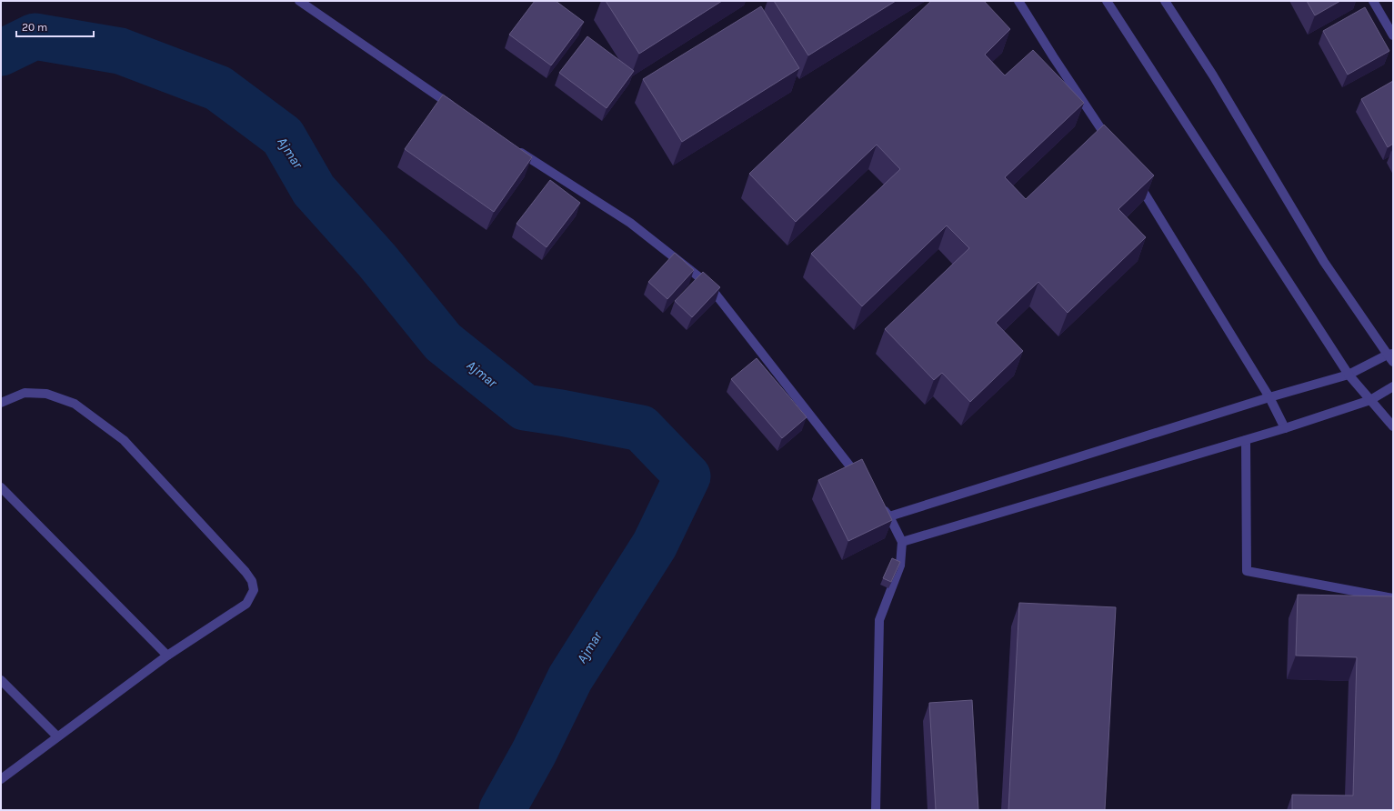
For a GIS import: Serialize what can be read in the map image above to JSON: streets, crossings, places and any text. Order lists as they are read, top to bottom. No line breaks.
{"water":["Ajmar"],"scale_bar":"20 m"}
